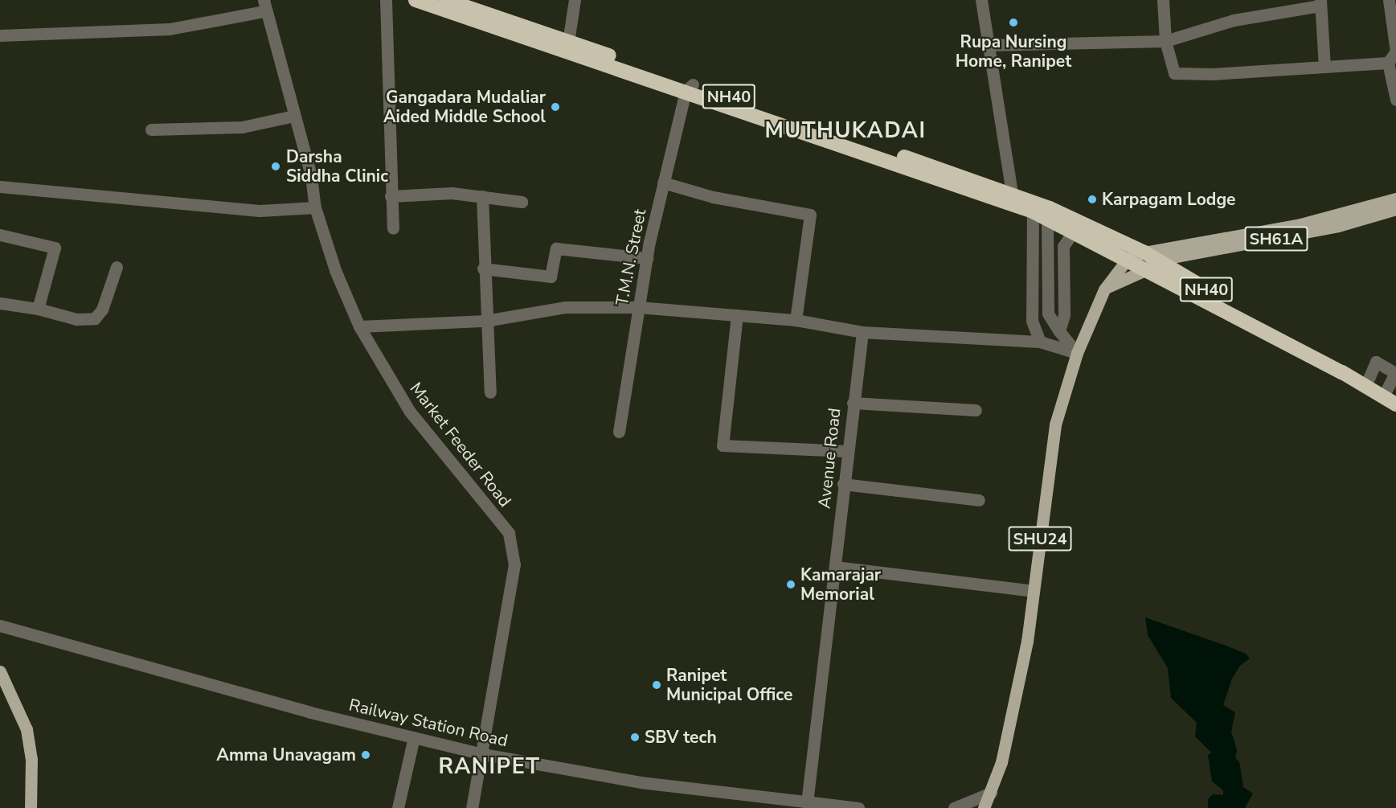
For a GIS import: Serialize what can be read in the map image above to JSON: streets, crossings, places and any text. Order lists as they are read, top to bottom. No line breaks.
{"streets":{"highway":["NH40"],"main road":["SH61A","SHU24"],"street":["T.M.N. Street","Market Feeder Road","Avenue Road","Railway Station Road"]},"crossings":[["NH40","SH61A"],["NH40","T.M.N. Street"],["Market Feeder Road","Railway Station Road"],["Avenue Road","Railway Station Road"]],"districts":["MUTHUKADAI","RANIPET"],"places":["Rupa Nursing Home, Ranipet","Gangadara Mudaliar Aided Middle School","Darsha Siddha Clinic","Karpagam Lodge","Kamarajar Memorial","Ranipet Municipal Office","SBV tech","Amma Unavagam"]}
